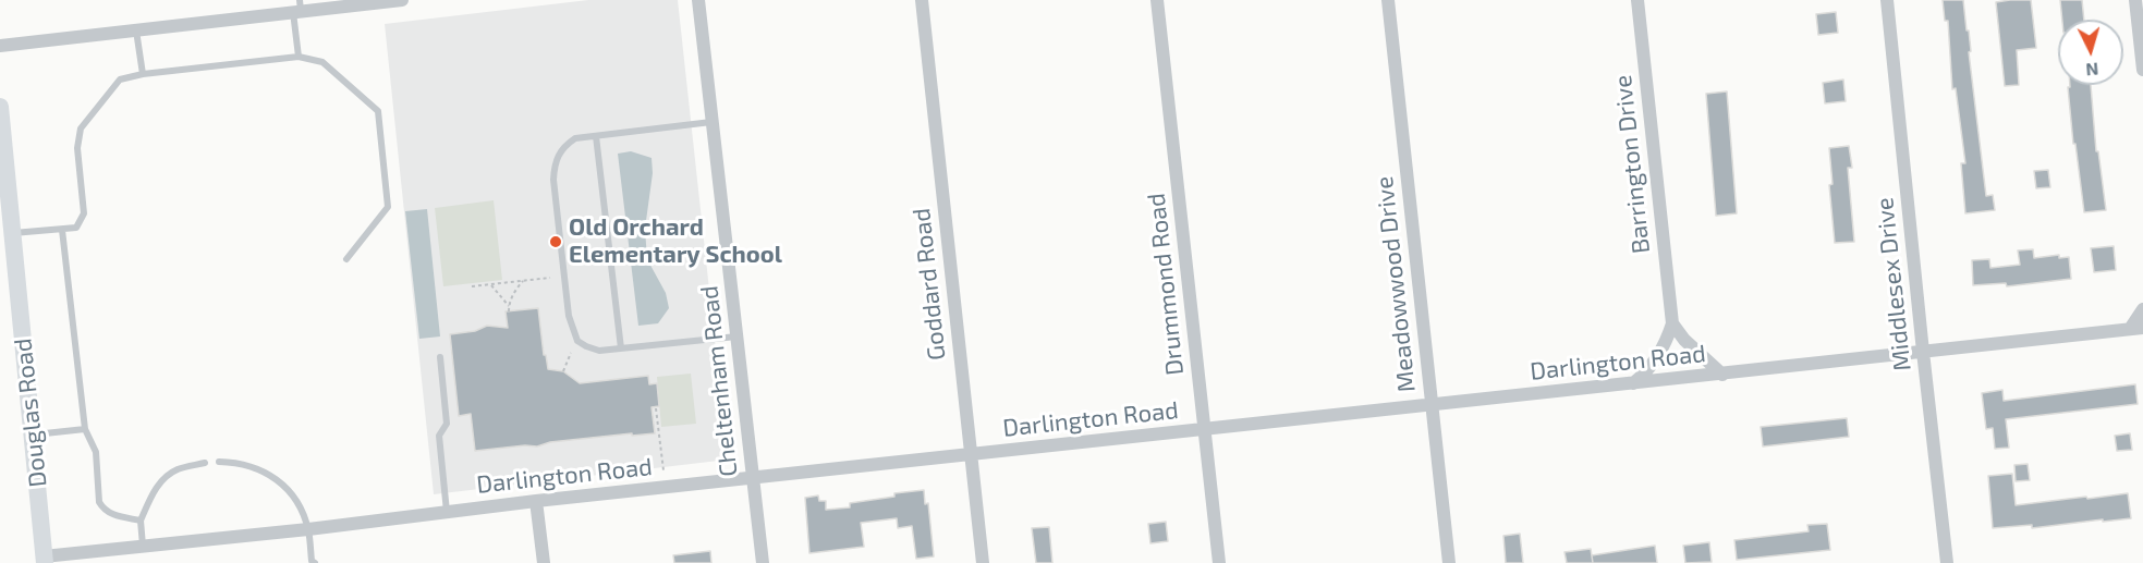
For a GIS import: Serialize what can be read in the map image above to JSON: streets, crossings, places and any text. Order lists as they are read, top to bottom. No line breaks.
{"streets":{"street":["Barrington Drive","Goddard Road","Drummond Road","Meadowwood Drive","Middlesex Drive","Darlington Road","Cheltenham Road","Douglas Road"]},"crossings":[["Barrington Drive","Darlington Road"],["Goddard Road","Darlington Road"],["Drummond Road","Darlington Road"],["Meadowwood Drive","Darlington Road"],["Middlesex Drive","Darlington Road"],["Darlington Road","Cheltenham Road"],["Darlington Road","Douglas Road"]],"places":["Old Orchard Elementary School"],"north":"bottom"}
